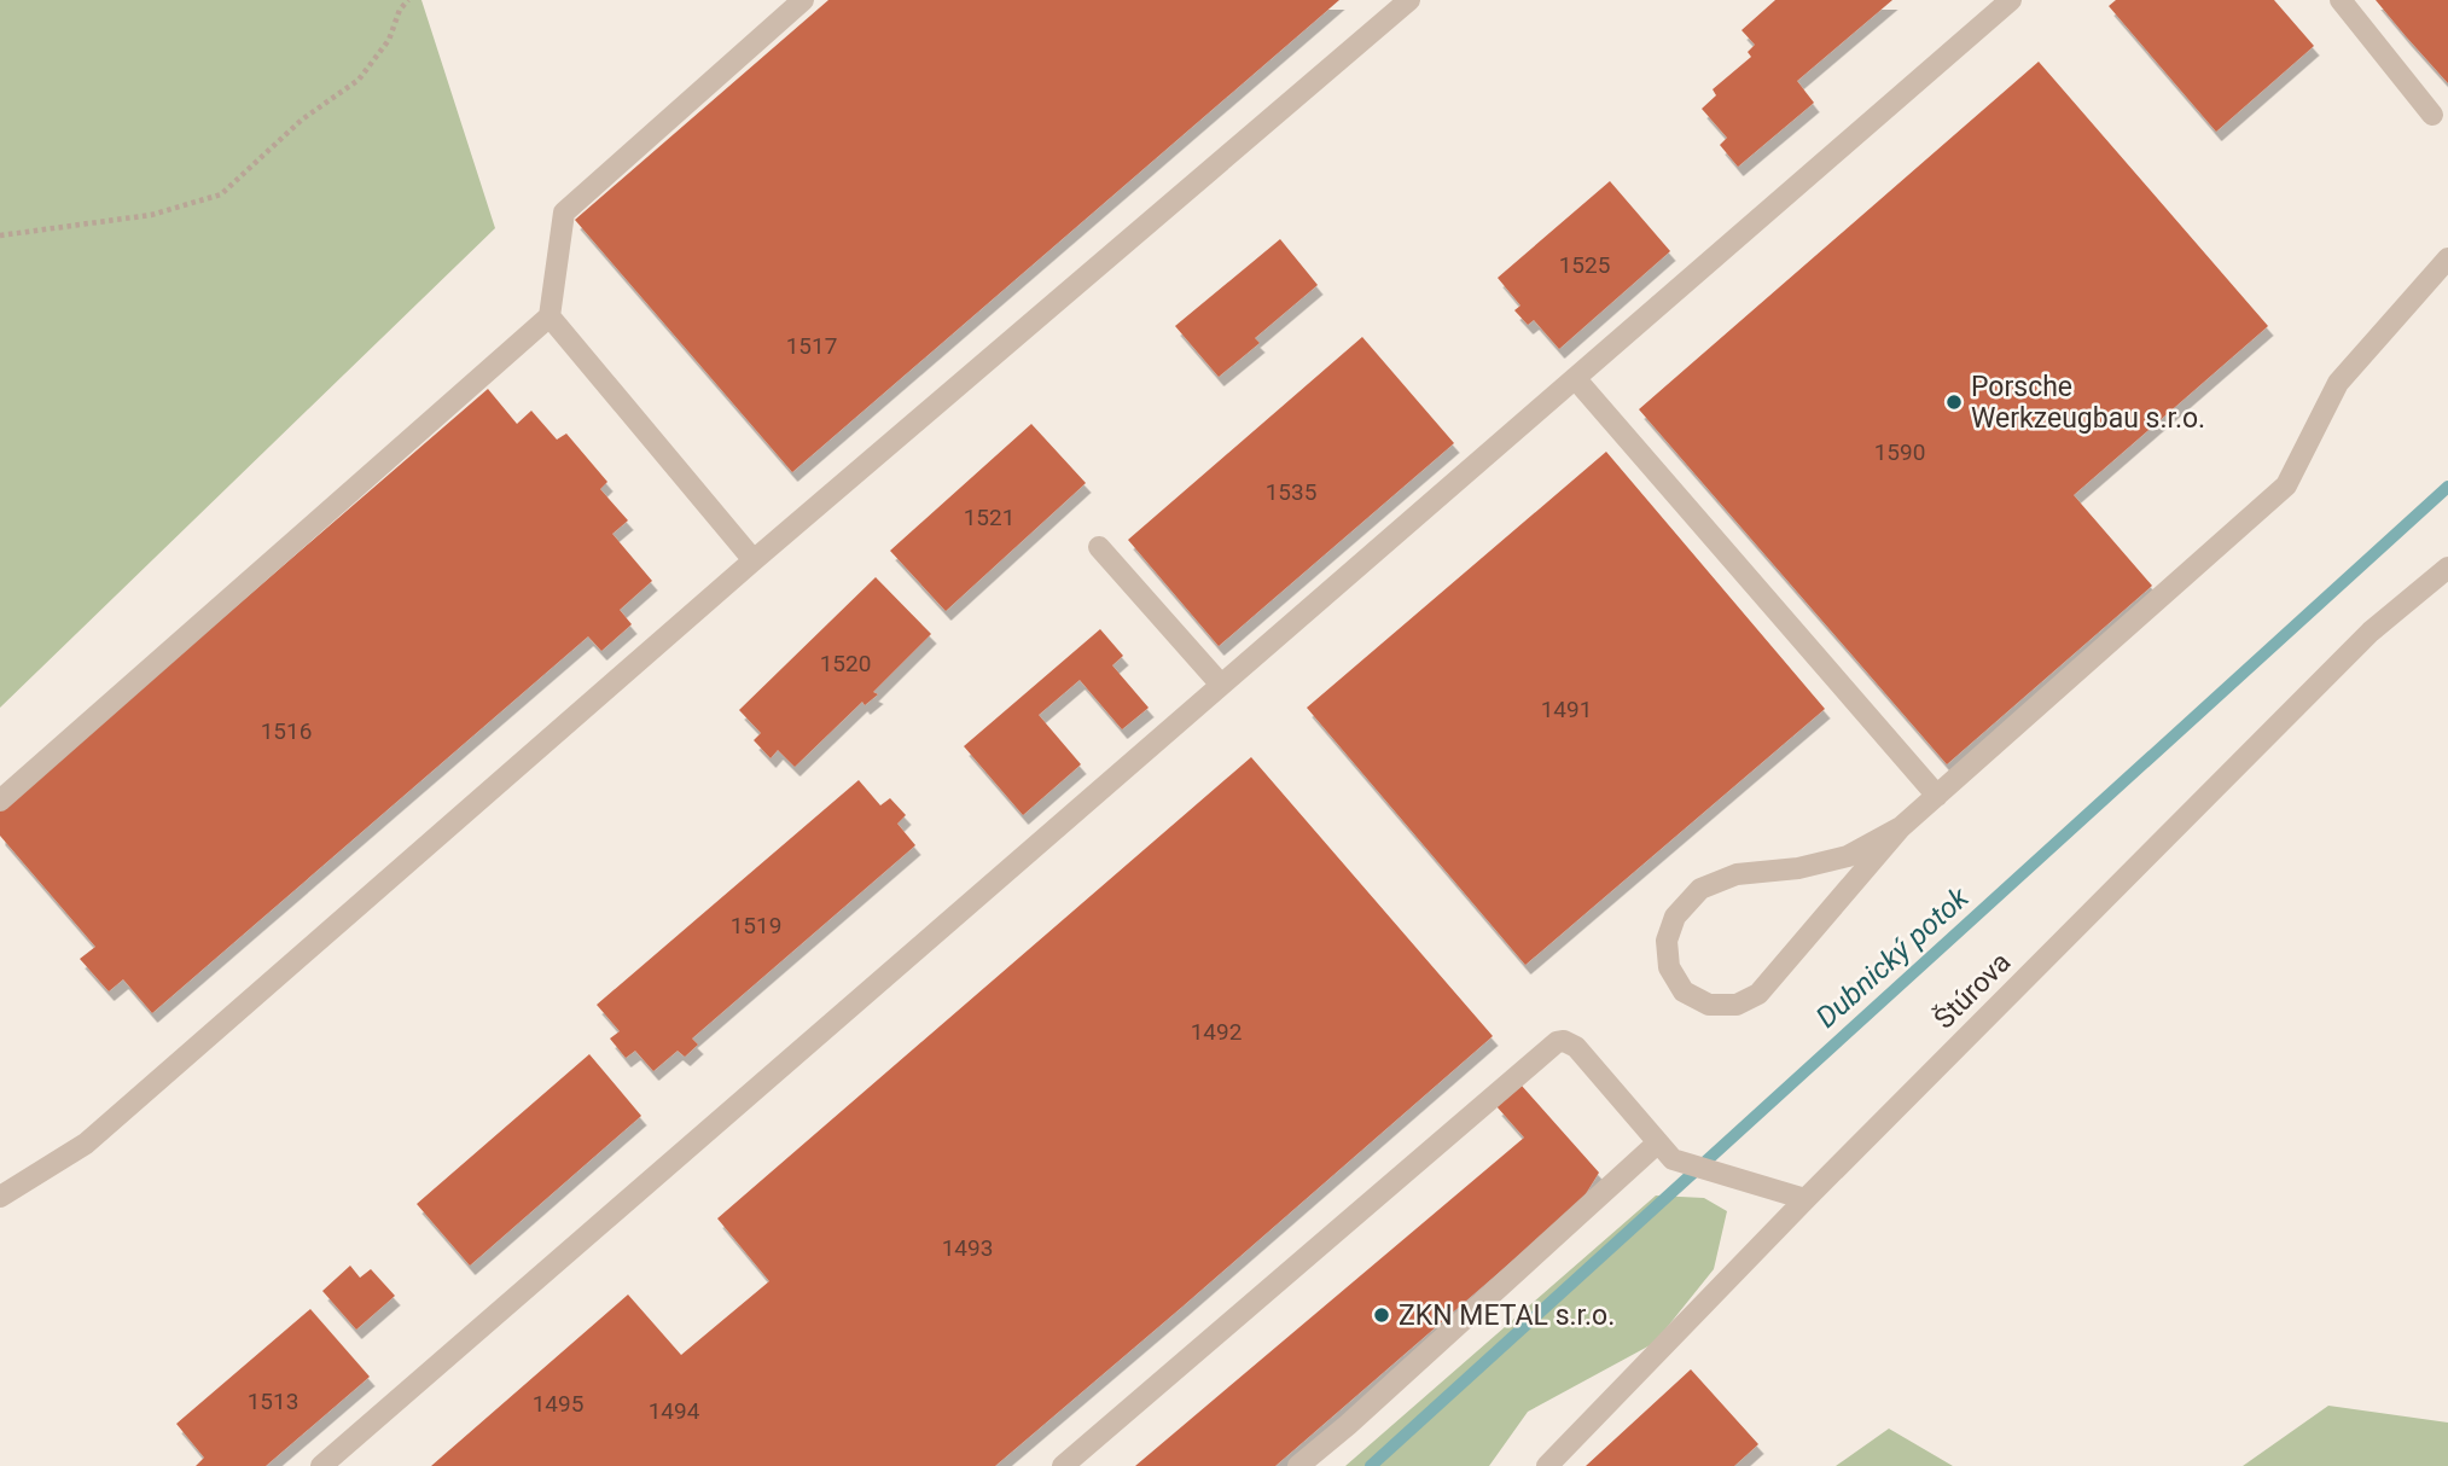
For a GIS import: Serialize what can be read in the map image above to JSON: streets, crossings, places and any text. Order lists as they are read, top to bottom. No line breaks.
{"streets":{"lane":["Štúrova"]},"water":["Dubnický potok"],"places":["Porsche Werkzeugbau s.r.o.","ZKN METAL s.r.o."],"house_numbers":["1525","1517","1590","1535","1521","1520","1491","1516","1519","1492","1493","1513","1495","1494"]}
